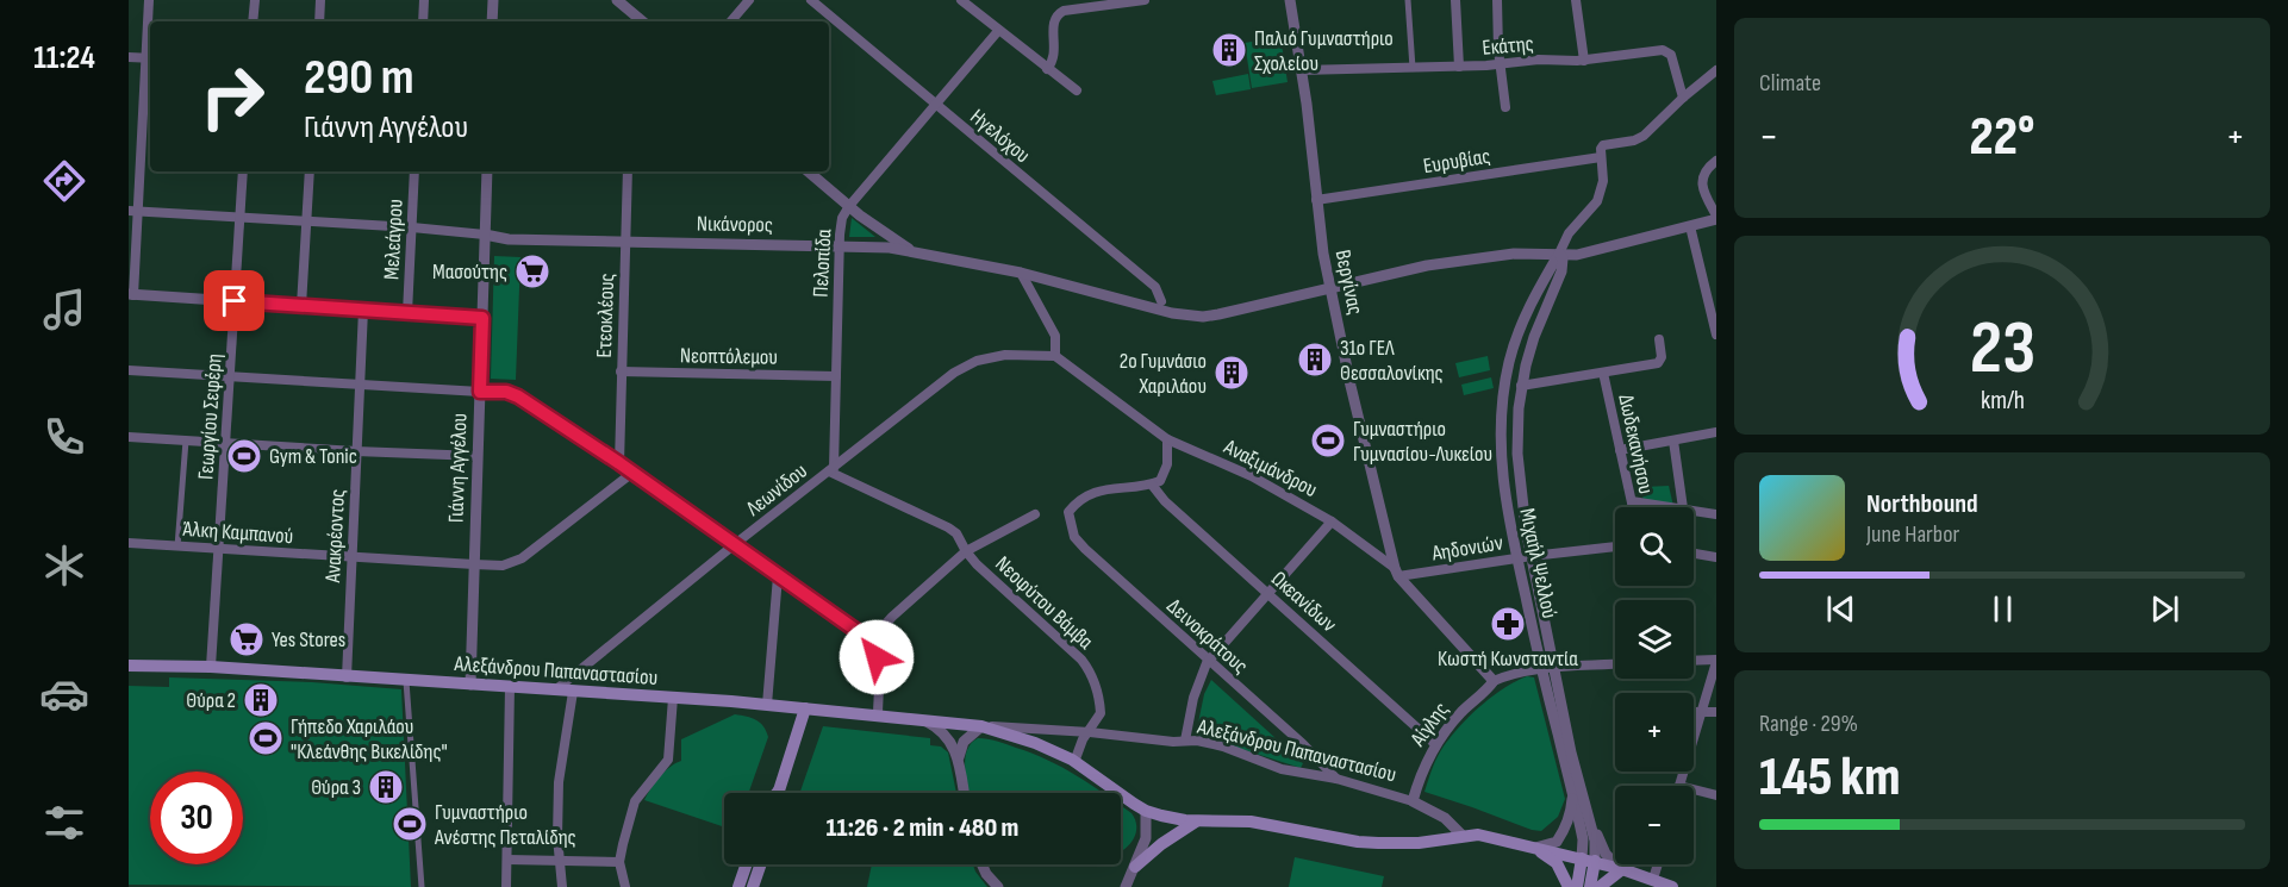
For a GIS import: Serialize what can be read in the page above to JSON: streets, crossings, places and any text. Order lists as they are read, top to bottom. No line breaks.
{"streets":{"main road":["Μιχαήλ Ψελλού","Αλεξάνδρου Παπαναστασίου"],"street":["Εκάτης","Ηγελόχου","Ευρυβίας","Νικάνορος","Μελεάγρου","Πελοπίδα","Βεργίνας","Ετεοκλέους","Νεοπτόλεμου","Γεωργίου Σεφέρη","Δωδεκανήσου","Γιάννη Αγγέλου","Αναξιμάνδρου","Λεωνίδου","Άλκη Καμπανού","Ανακρέοντος","Αηδονιών","Ωκεανίδων","Νεοφύτου Βάμβα","Δεινοκράτους","Αίγλης"]},"crossings":[["Εκάτης","Βεργίνας"],["Ηγελόχου","Πελοπίδα"],["Ευρυβίας","Βεργίνας"],["Ευρυβίας","Μιχαήλ Ψελλού"],["Νικάνορος","Μελεάγρου"],["Νικάνορος","Πελοπίδα"],["Νικάνορος","Βεργίνας"],["Νικάνορος","Ετεοκλέους"],["Νικάνορος","Γεωργίου Σεφέρη"],["Νικάνορος","Γιάννη Αγγέλου"],["Νικάνορος","Μιχαήλ Ψελλού"],["Πελοπίδα","Νεοπτόλεμου"],["Πελοπίδα","Λεωνίδου"],["Πελοπίδα","Νεοφύτου Βάμβα"],["Βεργίνας","Αναξιμάνδρου"],["Βεργίνας","Αηδονιών"],["Ετεοκλέους","Νεοπτόλεμου"],["Γεωργίου Σεφέρη","Άλκη Καμπανού"],["Γεωργίου Σεφέρη","Αλεξάνδρου Παπαναστασίου"],["Δωδεκανήσου","Μιχαήλ Ψελλού"],["Γιάννη Αγγέλου","Άλκη Καμπανού"],["Γιάννη Αγγέλου","Αλεξάνδρου Παπαναστασίου"],["Αναξιμάνδρου","Λεωνίδου"],["Αναξιμάνδρου","Αηδονιών"],["Αναξιμάνδρου","Αίγλης"],["Λεωνίδου","Νεοφύτου Βάμβα"],["Λεωνίδου","Αλεξάνδρου Παπαναστασίου"],["Άλκη Καμπανού","Ανακρέοντος"],["Ανακρέοντος","Αλεξάνδρου Παπαναστασίου"],["Αηδονιών","Μιχαήλ Ψελλού"],["Μιχαήλ Ψελλού","Αλεξάνδρου Παπαναστασίου"],["Ωκεανίδων","Δεινοκράτους"],["Ωκεανίδων","Αίγλης"],["Νεοφύτου Βάμβα","Αλεξάνδρου Παπαναστασίου"],["Δεινοκράτους","Αλεξάνδρου Παπαναστασίου"],["Αλεξάνδρου Παπαναστασίου","Αίγλης"]],"places":{"building":["Παλιό Γυμναστήριο Σχολείου","31ο ΓΕΛ Θεσσαλονίκης","2ο Γυμνάσιο Χαριλάου","Θύρα 2","Θύρα 3"],"supermarket":["Μασούτης","Yes Stores"],"sports":["Γυμναστήριο Γυμνασίου-Λυκείου","Gym & Tonic","Γήπεδο Χαριλάου \"Κλεάνθης Βικελίδης\"","Γυμναστήριο Ανέστης Πεταλίδης"],"pharmacy":["Κωστή Κωνσταντία"]},"page":{"tabs":"11:24","tile":["Climate",["Range · 29%","145 km"]],"turn":["290 m","Γιάννη Αγγέλου"],"heat":["−","22°","+"],"song":["Northbound","June Harbor"],"map_buttons":["+","−"],"limit":"30","trip":"11:26 · 2 min · 480 m","gauge":["23","km/h"]}}
